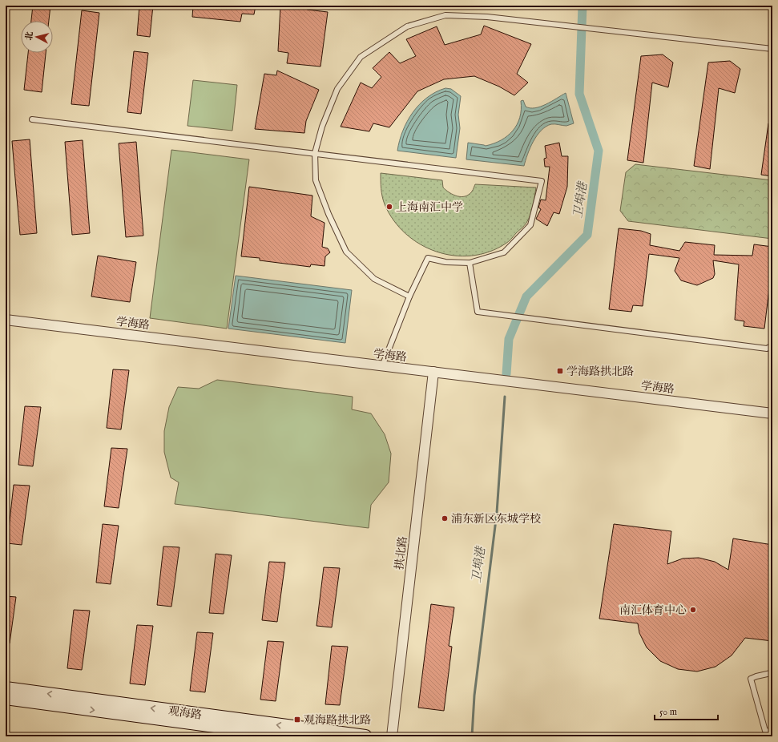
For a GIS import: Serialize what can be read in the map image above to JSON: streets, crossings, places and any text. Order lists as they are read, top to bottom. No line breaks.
{"streets":{"main road":["观海路"],"street":["学海路","拱北路"]},"crossings":[["学海路","拱北路"]],"water":["卫埠港"],"places":{"other":["上海南汇中学","浦东新区东城学校","南汇体育中心"],"transit":["学海路拱北路","观海路拱北路"]},"scale_bar":"50 m","north":"left"}
